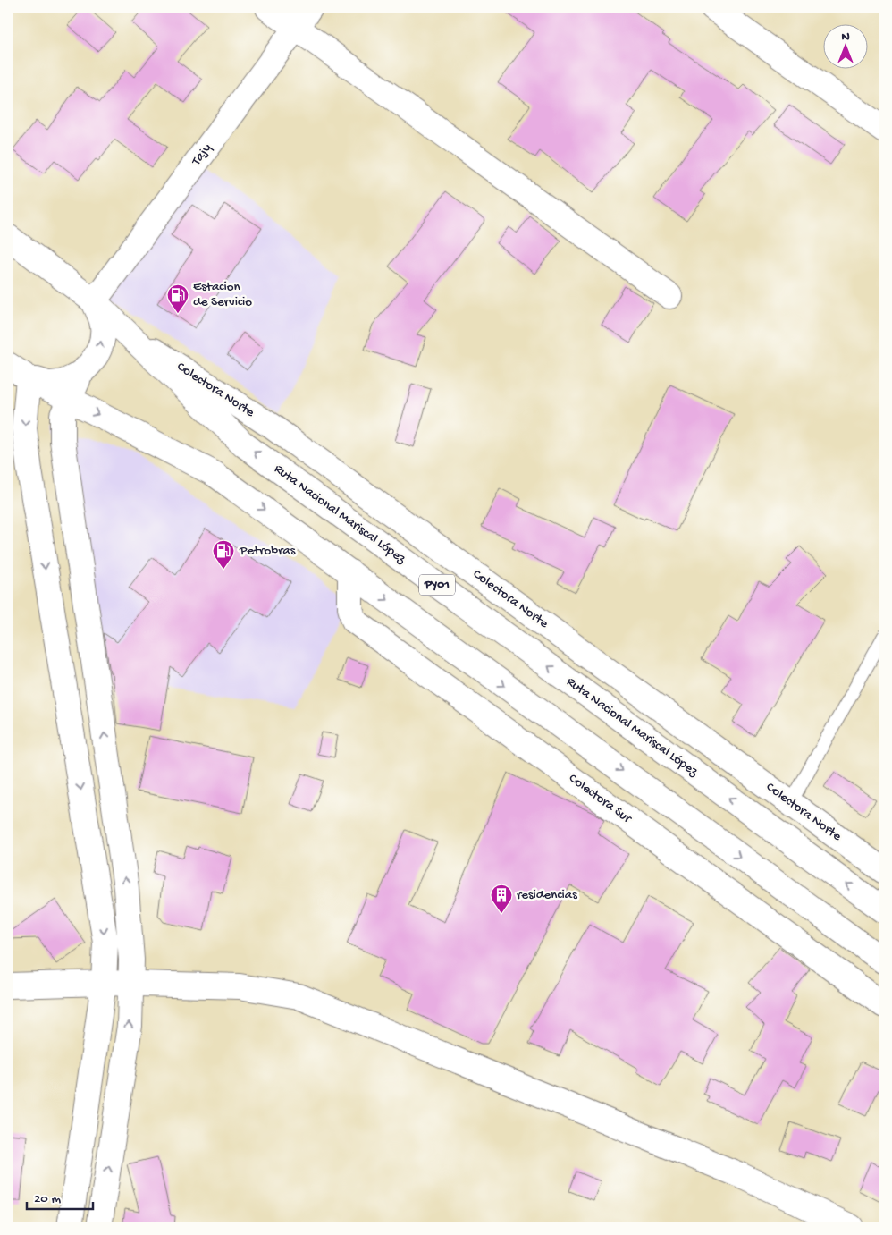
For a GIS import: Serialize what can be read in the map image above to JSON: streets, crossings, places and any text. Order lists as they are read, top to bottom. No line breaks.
{"streets":{"main road":["Tajy","Colectora Norte","Ruta Nacional Mariscal López","PY01","Colectora Sur"]},"crossings":[["Tajy","Ruta Nacional Mariscal López"],["Colectora Norte","Ruta Nacional Mariscal López"]],"places":{"fuel station":["Estacion de Servicio","Petrobras"],"building":["residencias"]},"scale_bar":"20 m","north":"top"}
